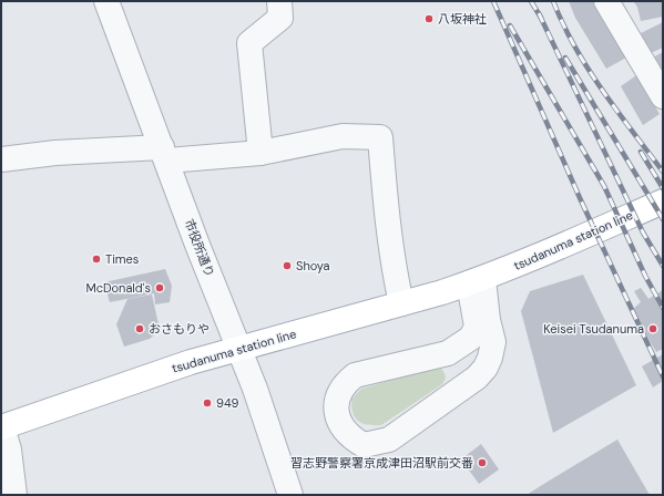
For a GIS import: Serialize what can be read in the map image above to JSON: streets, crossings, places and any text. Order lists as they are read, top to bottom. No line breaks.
{"streets":{"main road":["tsudanuma station line"],"street":["市役所通り"]},"crossings":[["tsudanuma station line","市役所通り"]],"places":["八坂神社","Times","Shoya","McDonald's","おさもりや","Keisei Tsudanuma","949","習志野警察署京成津田沼駅前交番"]}
